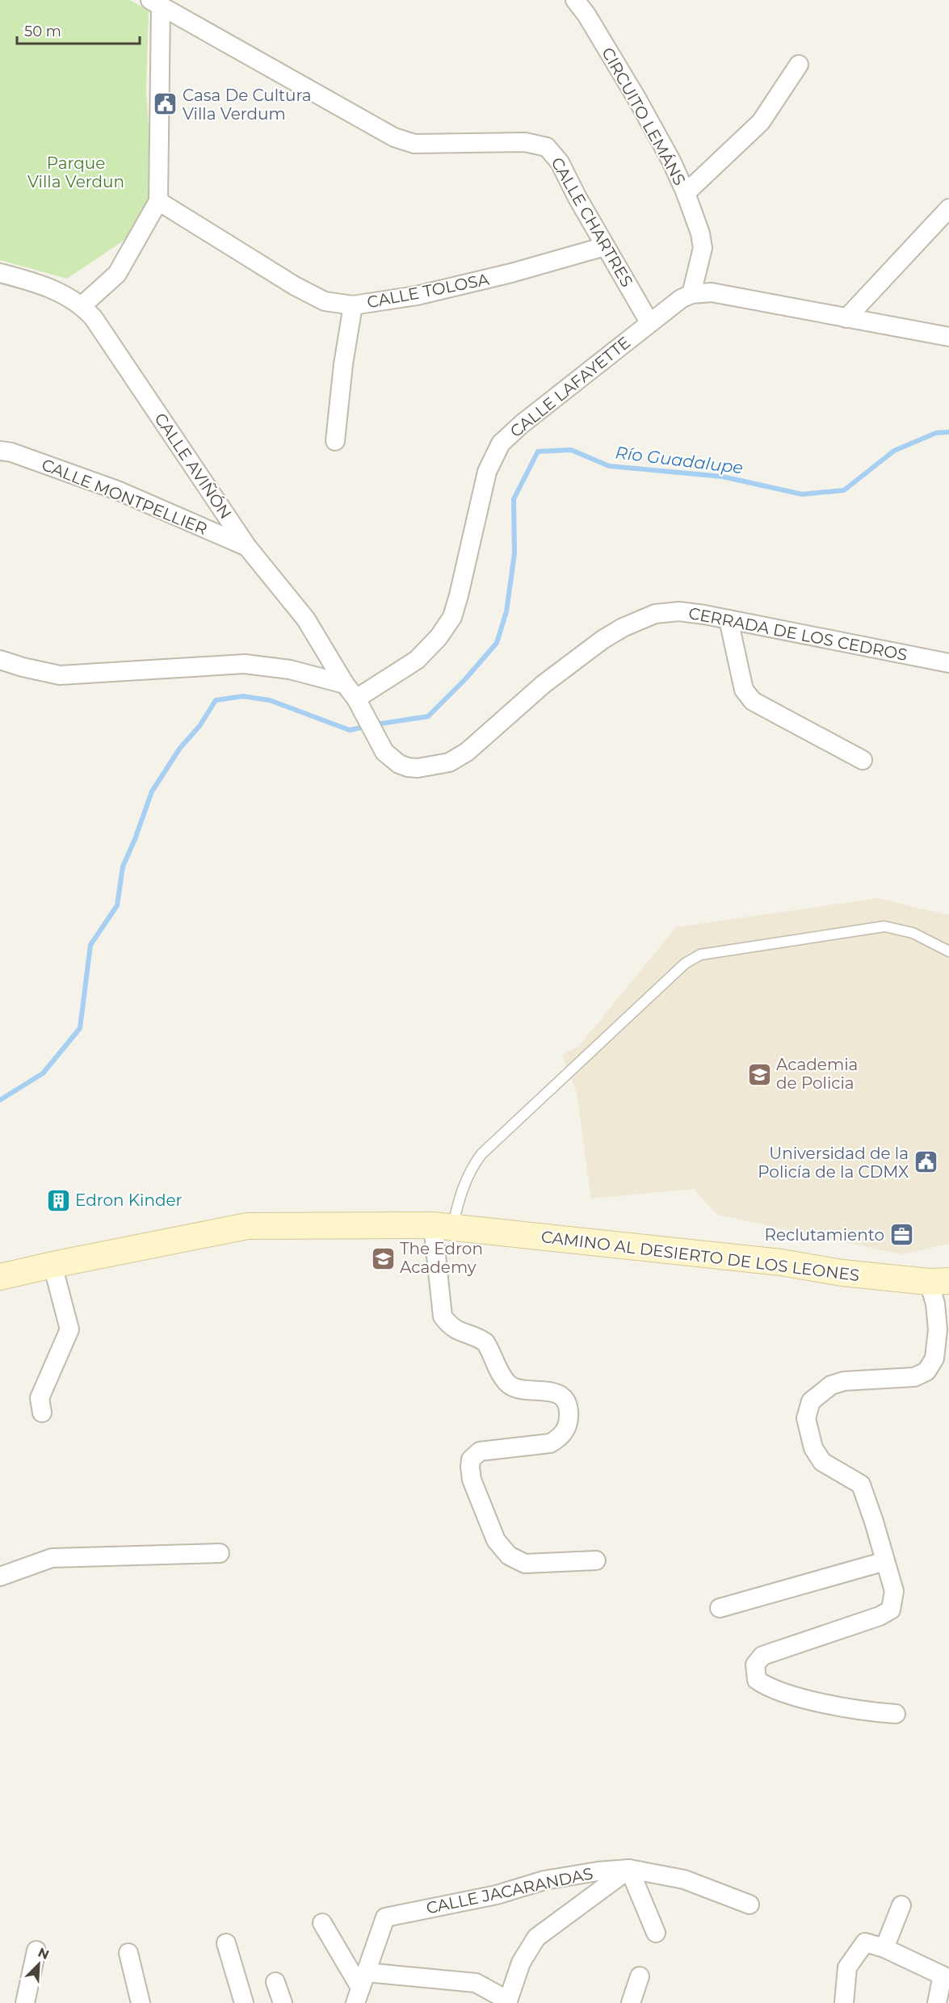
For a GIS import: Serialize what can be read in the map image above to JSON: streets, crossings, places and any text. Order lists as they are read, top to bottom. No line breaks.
{"streets":{"main road":["CAMINO AL DESIERTO DE LOS LEONES"],"street":["CIRCUITO LEMÁNS","CALLE CHARTRES","CALLE TOLOSA","CALLE LAFAYETTE","CALLE AVIÑÓN","CALLE MONTPELLIER","CERRADA DE LOS CEDROS","CALLE JACARANDAS"]},"crossings":[["CIRCUITO LEMÁNS","CALLE LAFAYETTE"],["CALLE CHARTRES","CALLE TOLOSA"],["CALLE CHARTRES","CALLE LAFAYETTE"],["CALLE LAFAYETTE","CALLE AVIÑÓN"],["CALLE LAFAYETTE","CERRADA DE LOS CEDROS"],["CALLE AVIÑÓN","CALLE MONTPELLIER"],["CALLE AVIÑÓN","CERRADA DE LOS CEDROS"]],"water":["Río Guadalupe"],"parks":["Parque Villa Verdun"],"places":{"public building":["Casa De Cultura Villa Verdum","Universidad de la Policía de la CDMX"],"school or university":["Academia de Policia","The Edron Academy"],"building":["Edron Kinder"],"office":["Reclutamiento"]},"scale_bar":"50 m","north":"top right"}
